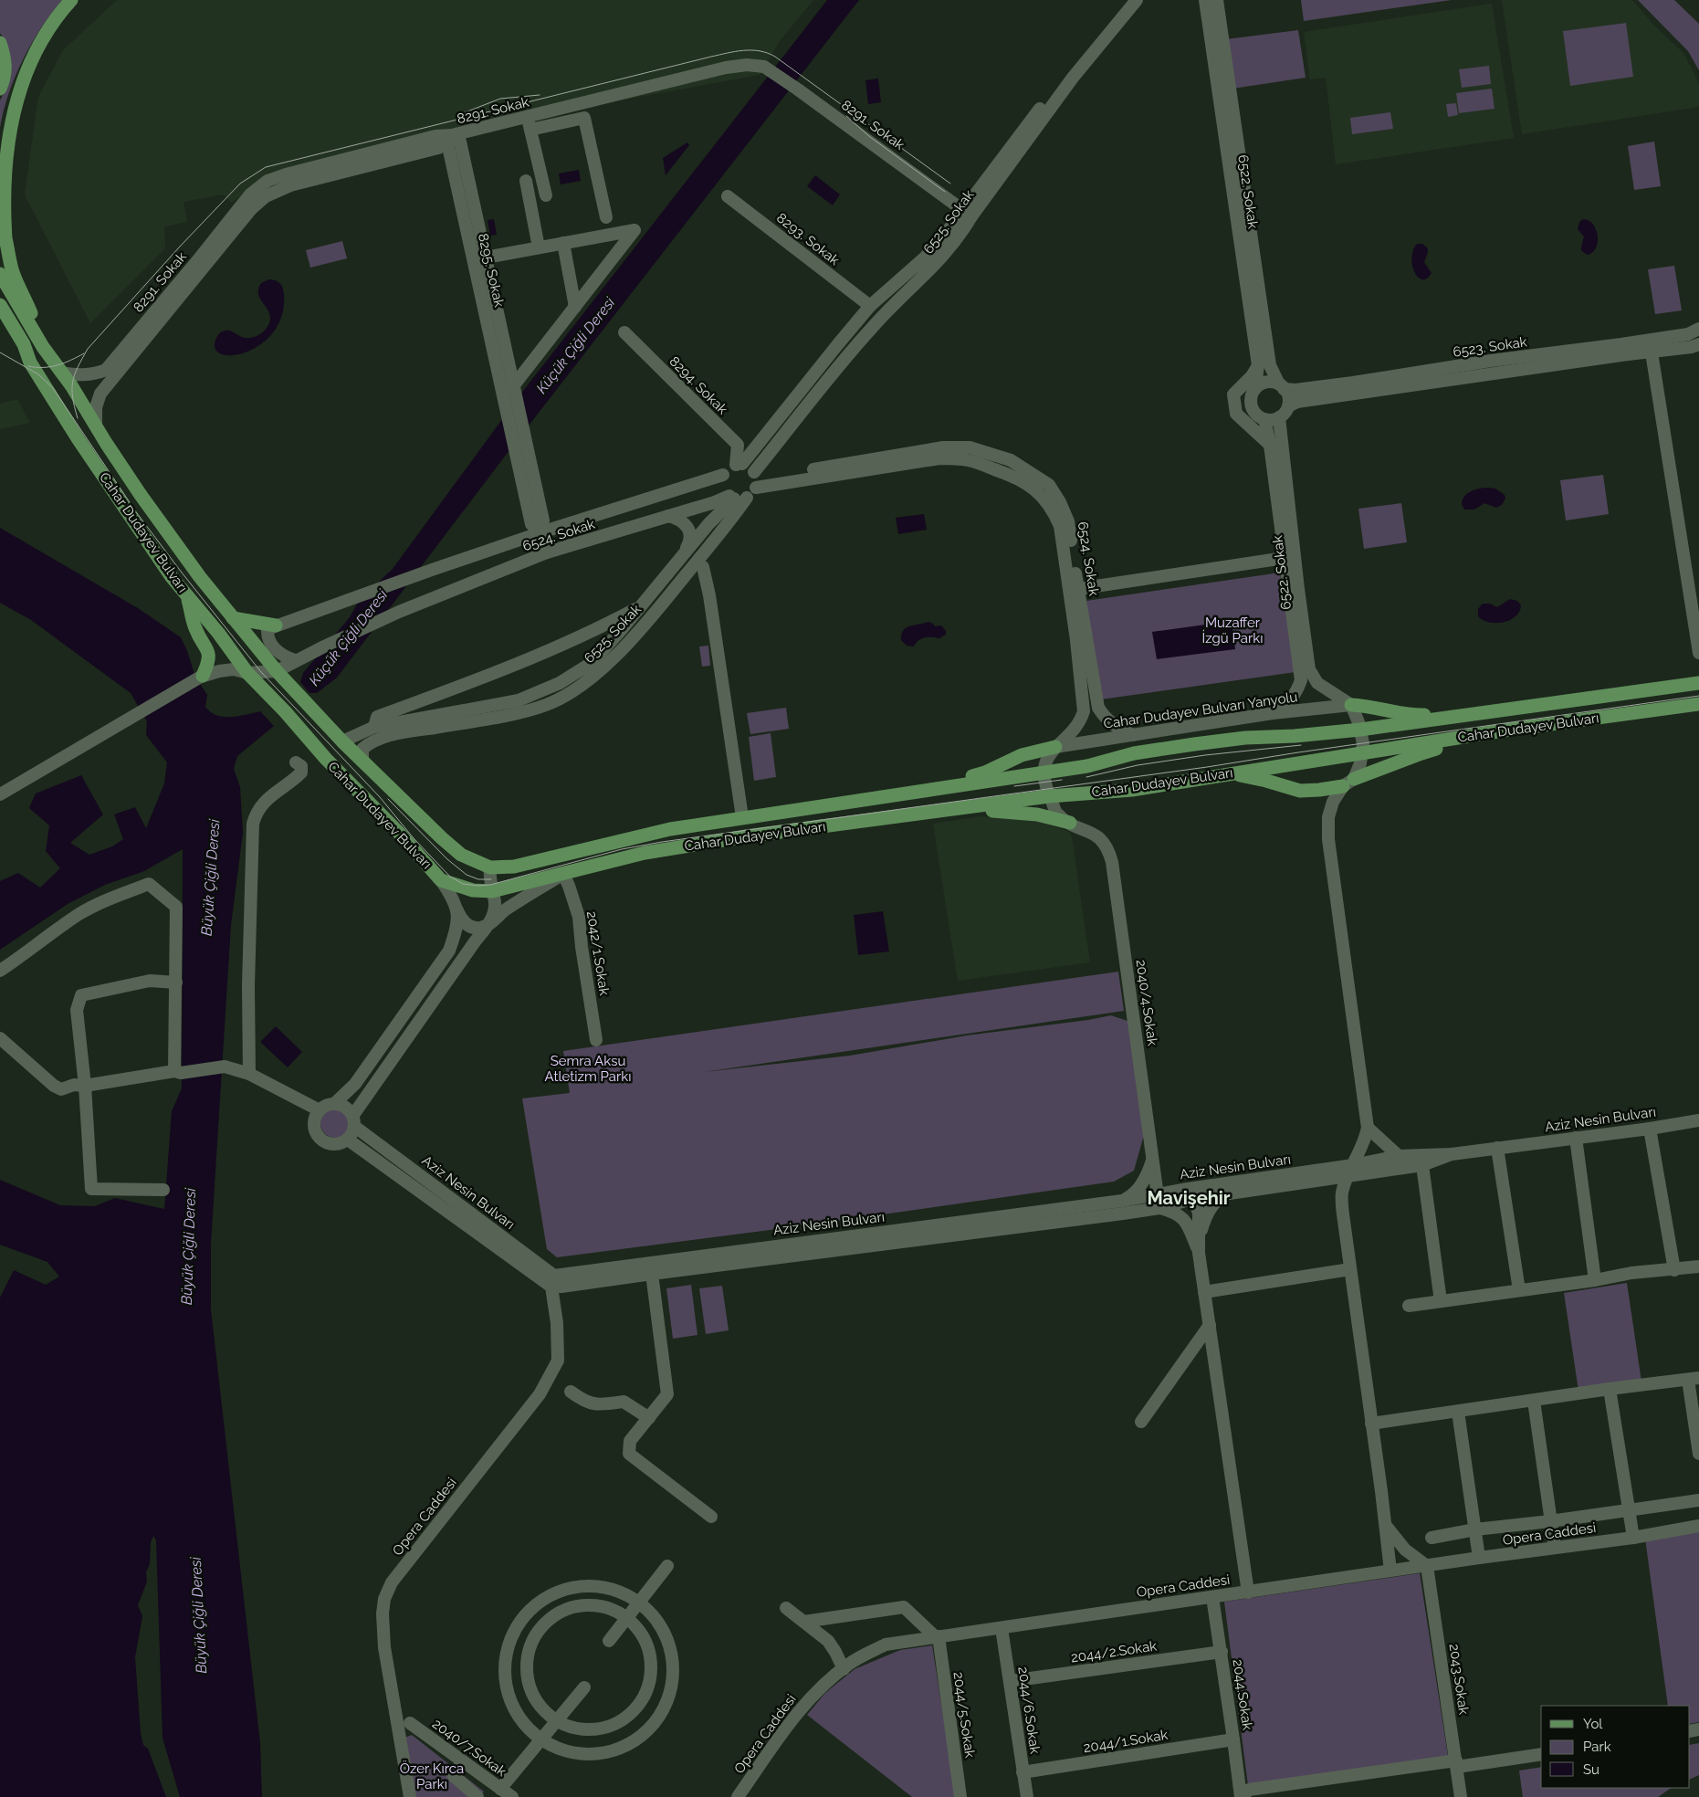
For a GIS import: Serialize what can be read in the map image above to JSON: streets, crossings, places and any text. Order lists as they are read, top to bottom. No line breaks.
{"streets":{"main road":["Cahar Dudayev Bulvarı"],"street":["8291. Sokak","6522. Sokak","6525. Sokak","8293. Sokak","8295. Sokak","6523. Sokak","8294. Sokak","6524. Sokak","Cahar Dudayev Bulvarı Yanyolu","2042/1.Sokak","2040/4.Sokak","Aziz Nesin Bulvarı","Opera Caddesi","2044/2.Sokak","2043.Sokak","2044.Sokak","2044/6.Sokak","2044/5.Sokak","2044/1.Sokak","2040/7.Sokak"]},"crossings":[["8291. Sokak","6525. Sokak"],["8291. Sokak","8295. Sokak"],["8291. Sokak","Cahar Dudayev Bulvarı"],["6522. Sokak","6523. Sokak"],["6522. Sokak","Cahar Dudayev Bulvarı Yanyolu"],["6525. Sokak","8293. Sokak"],["6525. Sokak","8294. Sokak"],["6525. Sokak","Cahar Dudayev Bulvarı"],["6525. Sokak","6524. Sokak"],["8295. Sokak","6524. Sokak"],["8294. Sokak","6524. Sokak"],["Cahar Dudayev Bulvarı","6524. Sokak"],["Cahar Dudayev Bulvarı","2042/1.Sokak"],["6524. Sokak","Cahar Dudayev Bulvarı Yanyolu"],["2040/4.Sokak","Aziz Nesin Bulvarı"],["Aziz Nesin Bulvarı","Opera Caddesi"],["Opera Caddesi","2043.Sokak"],["Opera Caddesi","2044.Sokak"],["Opera Caddesi","2044/6.Sokak"],["Opera Caddesi","2044/5.Sokak"],["2044/2.Sokak","2044.Sokak"],["2044/2.Sokak","2044/6.Sokak"],["2044.Sokak","2044/1.Sokak"],["2044/6.Sokak","2044/1.Sokak"]],"districts":["Mavişehir"],"water":["Küçük Çiğli Deresi","Büyük Çiğli Deresi"],"parks":["Muzaffer İzgü Parkı","Semra Aksu Atletizm Parkı","Özer Kırca Parkı"],"legend":["Yol","Park","Su"]}
